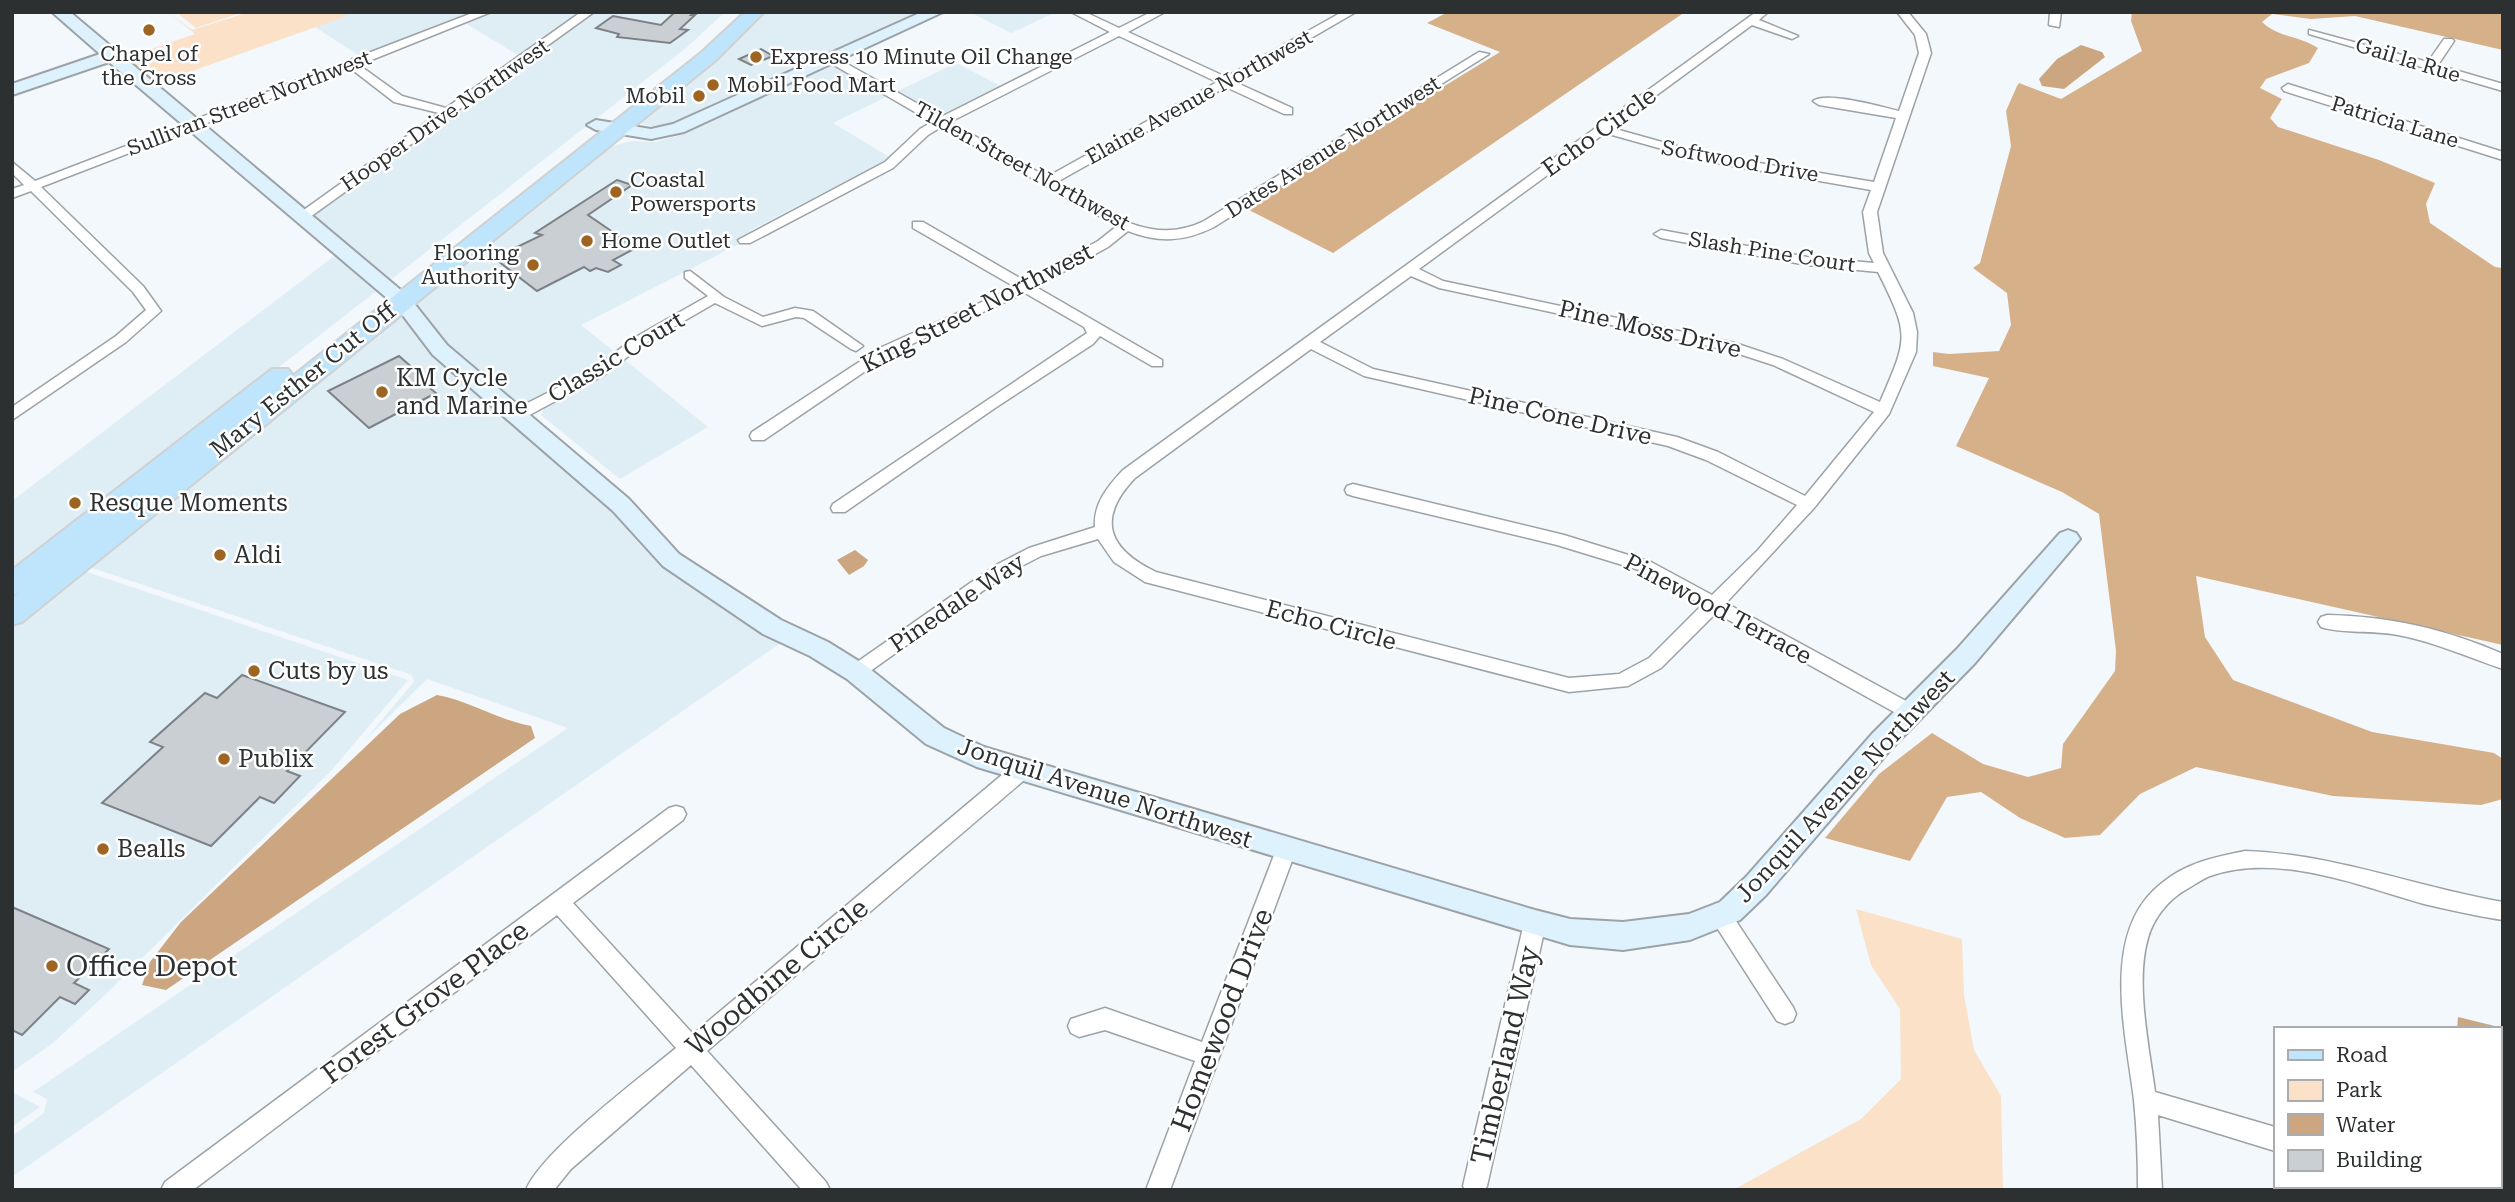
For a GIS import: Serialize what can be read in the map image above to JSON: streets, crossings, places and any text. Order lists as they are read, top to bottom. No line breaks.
{"streets":{"main road":["Mary Esther Cut Off"],"street":["Gail la Rue","Elaine Avenue Northwest","Sullivan Street Northwest","Hooper Drive Northwest","Patricia Lane","Echo Circle","Dates Avenue Northwest","Softwood Drive","Tilden Street Northwest","Slash Pine Court","King Street Northwest","Pine Moss Drive","Classic Court","Pine Cone Drive","Pinedale Way","Pinewood Terrace","Jonquil Avenue Northwest","Woodbine Circle","Forest Grove Place","Homewood Drive","Timberland Way"]},"crossings":[["Elaine Avenue Northwest","Tilden Street Northwest"],["Sullivan Street Northwest","Jonquil Avenue Northwest"],["Hooper Drive Northwest","Jonquil Avenue Northwest"],["Echo Circle","Softwood Drive"],["Echo Circle","Slash Pine Court"],["Echo Circle","Pine Moss Drive"],["Echo Circle","Pine Cone Drive"],["Echo Circle","Pinedale Way"],["Echo Circle","Pinewood Terrace"],["Dates Avenue Northwest","Tilden Street Northwest"],["Tilden Street Northwest","King Street Northwest"],["Classic Court","Jonquil Avenue Northwest"],["Mary Esther Cut Off","Jonquil Avenue Northwest"],["Pinedale Way","Jonquil Avenue Northwest"],["Pinewood Terrace","Jonquil Avenue Northwest"],["Jonquil Avenue Northwest","Woodbine Circle"],["Jonquil Avenue Northwest","Homewood Drive"],["Jonquil Avenue Northwest","Timberland Way"]],"places":["Chapel of the Cross","Express 10 Minute Oil Change","Mobil Food Mart","Mobil","Coastal Powersports","Home Outlet","Flooring Authority","KM Cycle and Marine","Resque Moments","Aldi","Cuts by us","Publix","Bealls","Office Depot"],"legend":["Road","Park","Water","Building"]}
